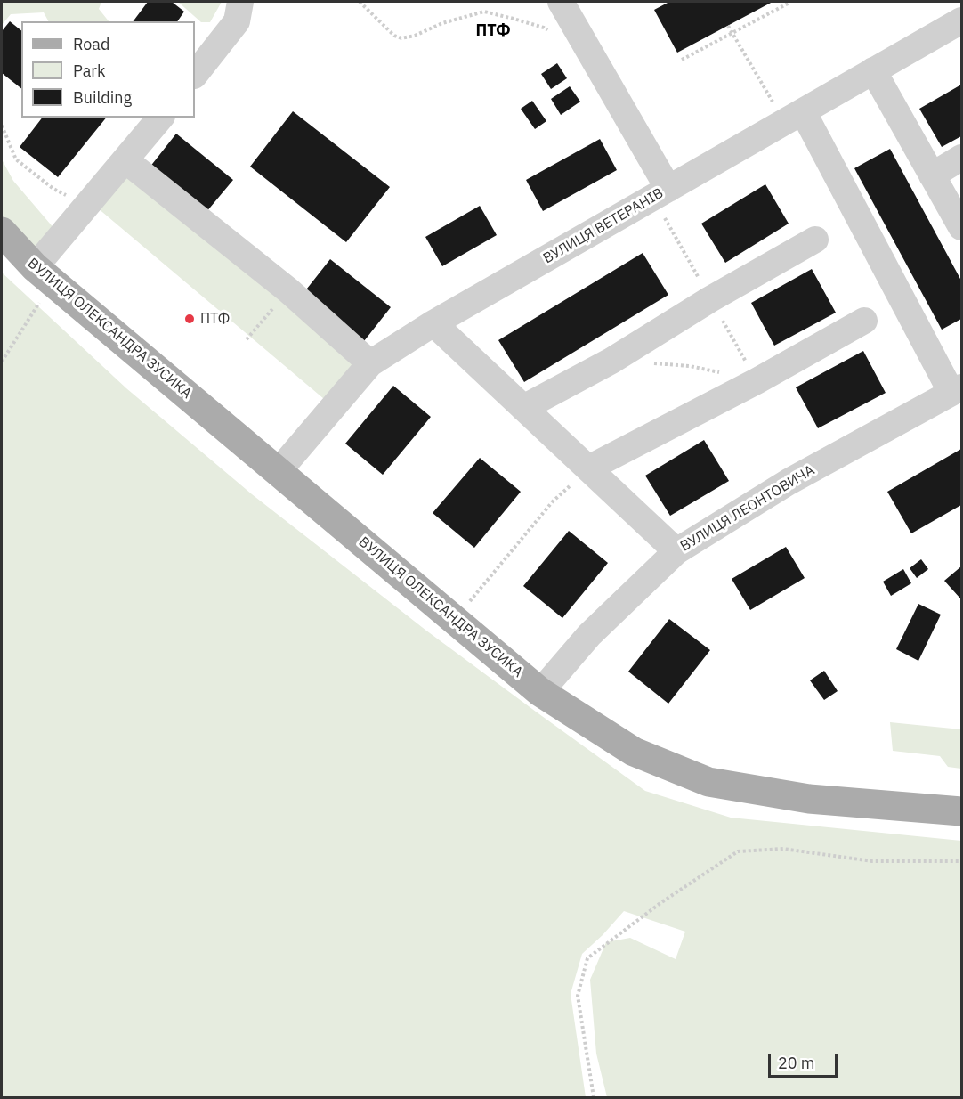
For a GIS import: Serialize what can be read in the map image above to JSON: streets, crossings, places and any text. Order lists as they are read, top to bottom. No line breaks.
{"streets":{"main road":["ВУЛИЦЯ ОЛЕКСАНДРА ЗУСИКА"],"street":["ВУЛИЦЯ ВЕТЕРАНІВ","ВУЛИЦЯ ЛЕОНТОВИЧА"]},"crossings":[["ВУЛИЦЯ ВЕТЕРАНІВ","ВУЛИЦЯ ОЛЕКСАНДРА ЗУСИКА"],["ВУЛИЦЯ ОЛЕКСАНДРА ЗУСИКА","ВУЛИЦЯ ЛЕОНТОВИЧА"]],"districts":["ПТФ"],"places":["ПТФ"],"legend":["Road","Park","Building"],"scale_bar":"20 m"}
